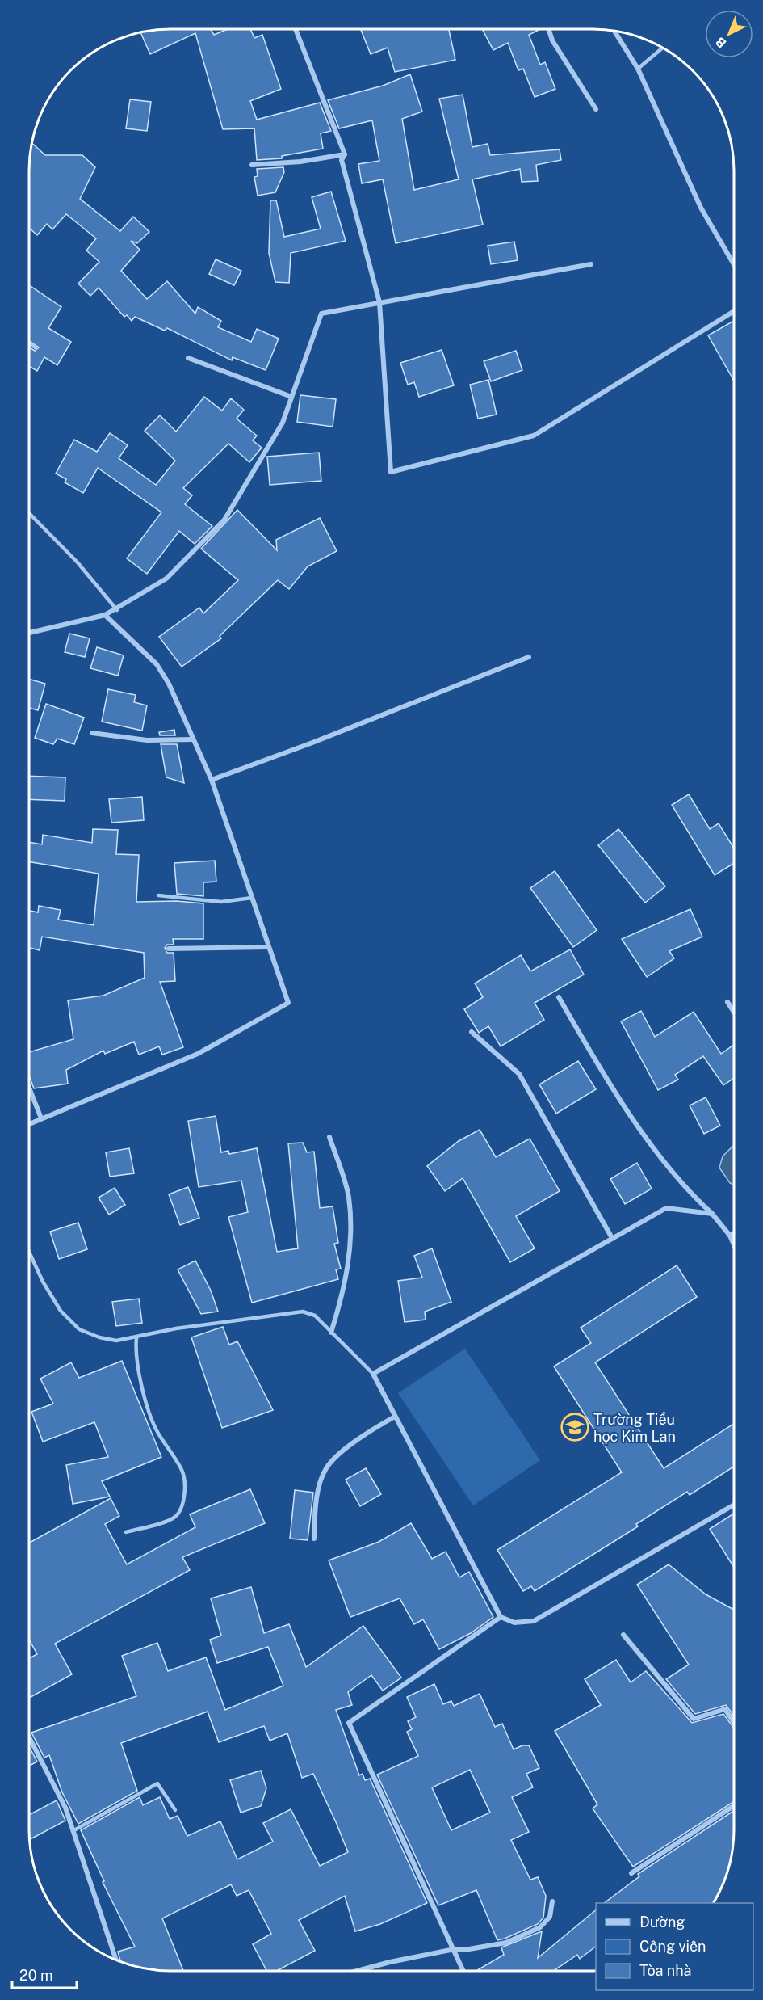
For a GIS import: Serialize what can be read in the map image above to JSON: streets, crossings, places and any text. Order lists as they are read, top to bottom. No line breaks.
{"places":{"school or university":["Trường Tiểu học Kim Lan"]},"legend":["Đường","Công viên","Tòa nhà"],"scale_bar":"20 m","north":"bottom left"}
